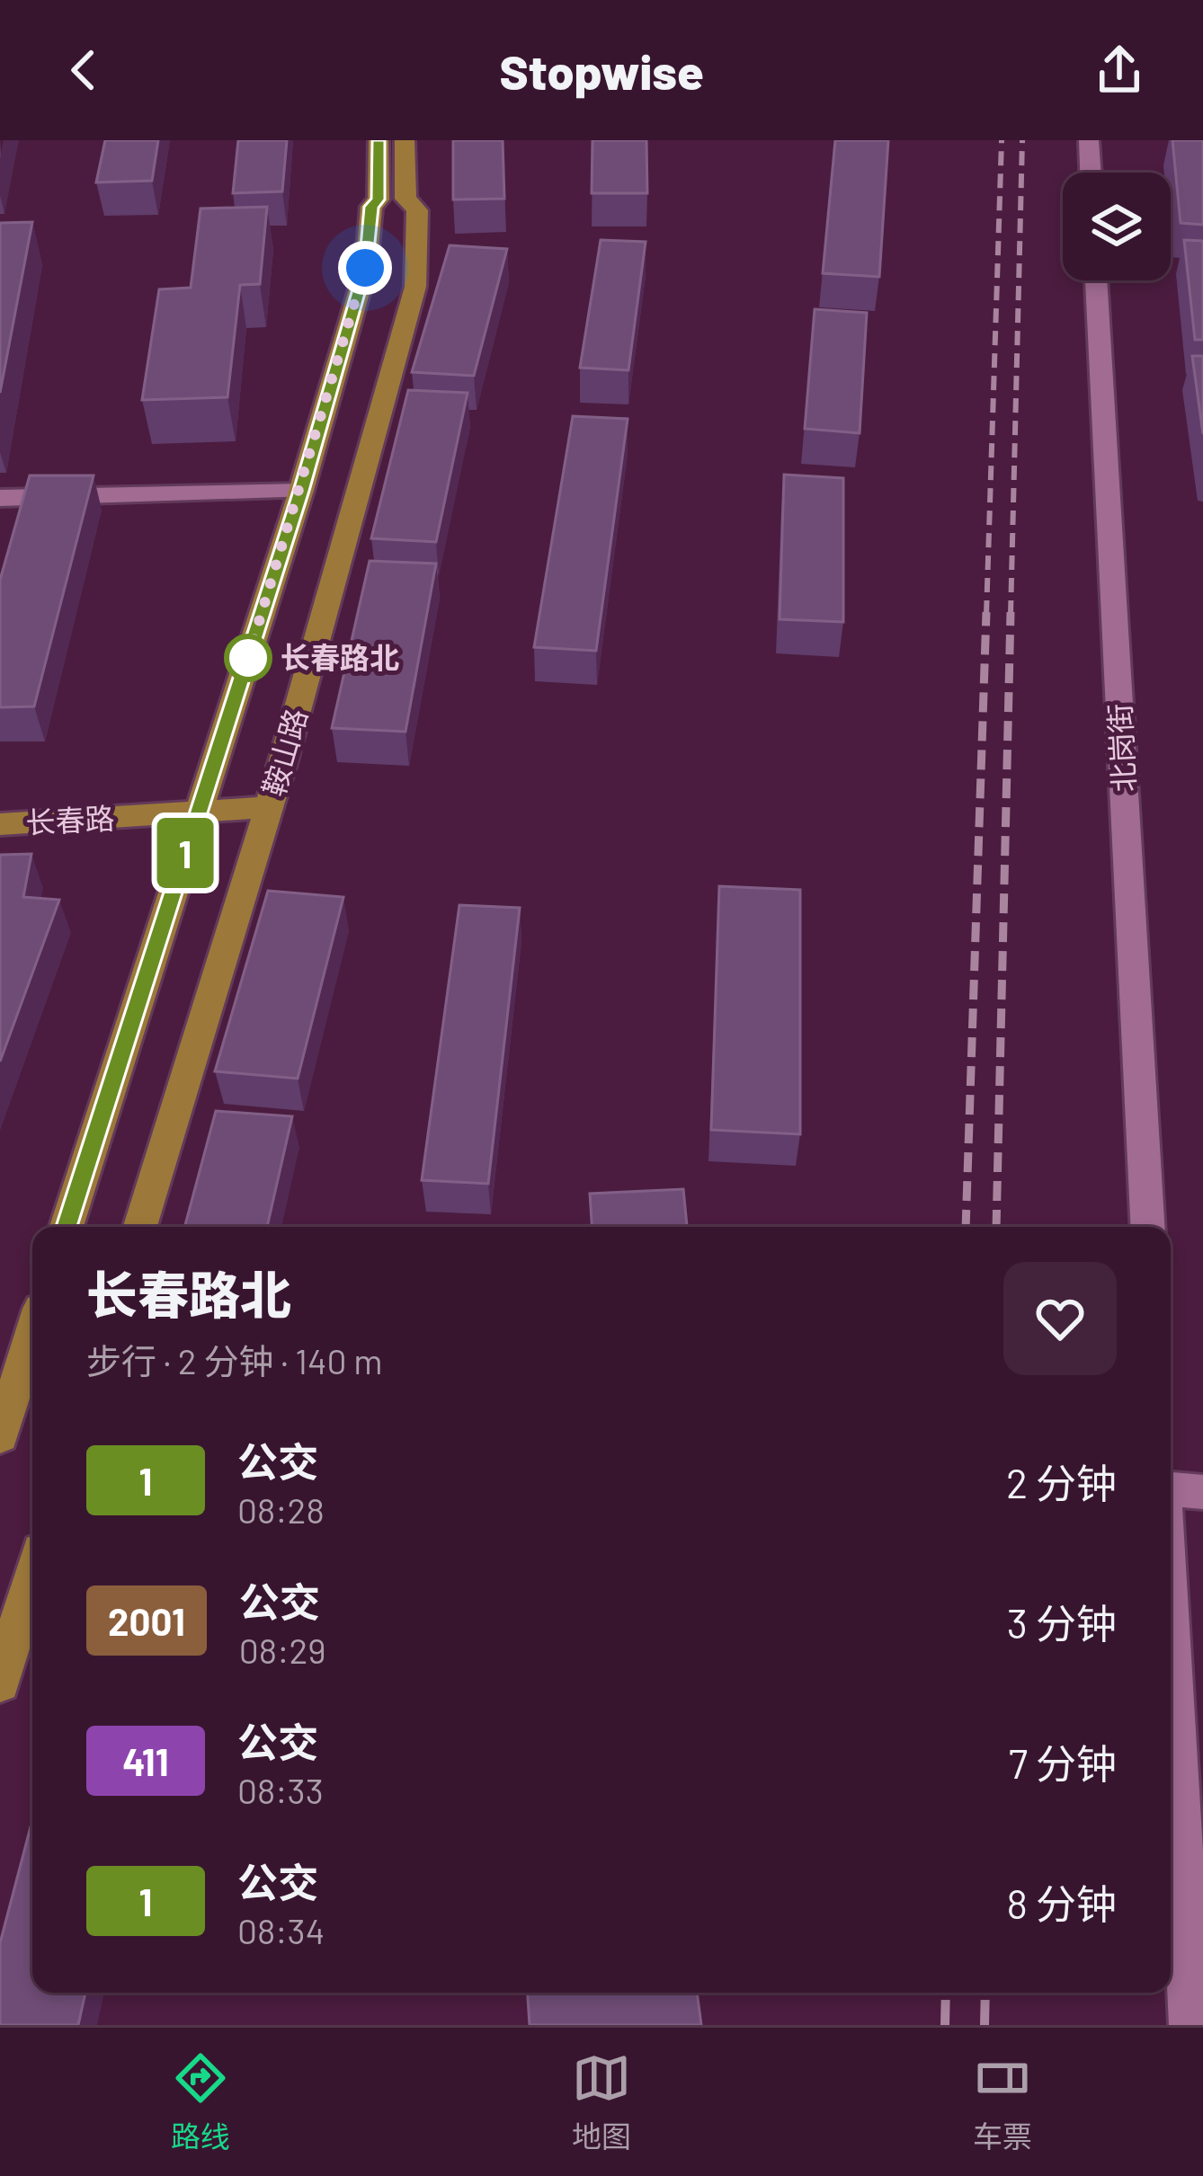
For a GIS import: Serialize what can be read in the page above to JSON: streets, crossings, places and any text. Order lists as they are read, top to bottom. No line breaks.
{"streets":{"main road":["鞍山路","长春路"],"street":["北岗街"]},"crossings":[["鞍山路","长春路"]],"places":["长春路北"],"lines":["bus line 1"],"page":{"header":"Stopwise","on_map":"1","heading":["长春路北","步行 · 2 分钟 · 140 m"],"list":[{"mark":"1","name":"公交","note":"08:28","value":"2 分钟"},{"mark":"2001","name":"公交","note":"08:29","value":"3 分钟"},{"mark":"411","name":"公交","note":"08:33","value":"7 分钟"},{"mark":"1","name":"公交","note":"08:34","value":"8 分钟"}],"tabs":["路线","地图","车票"]}}
